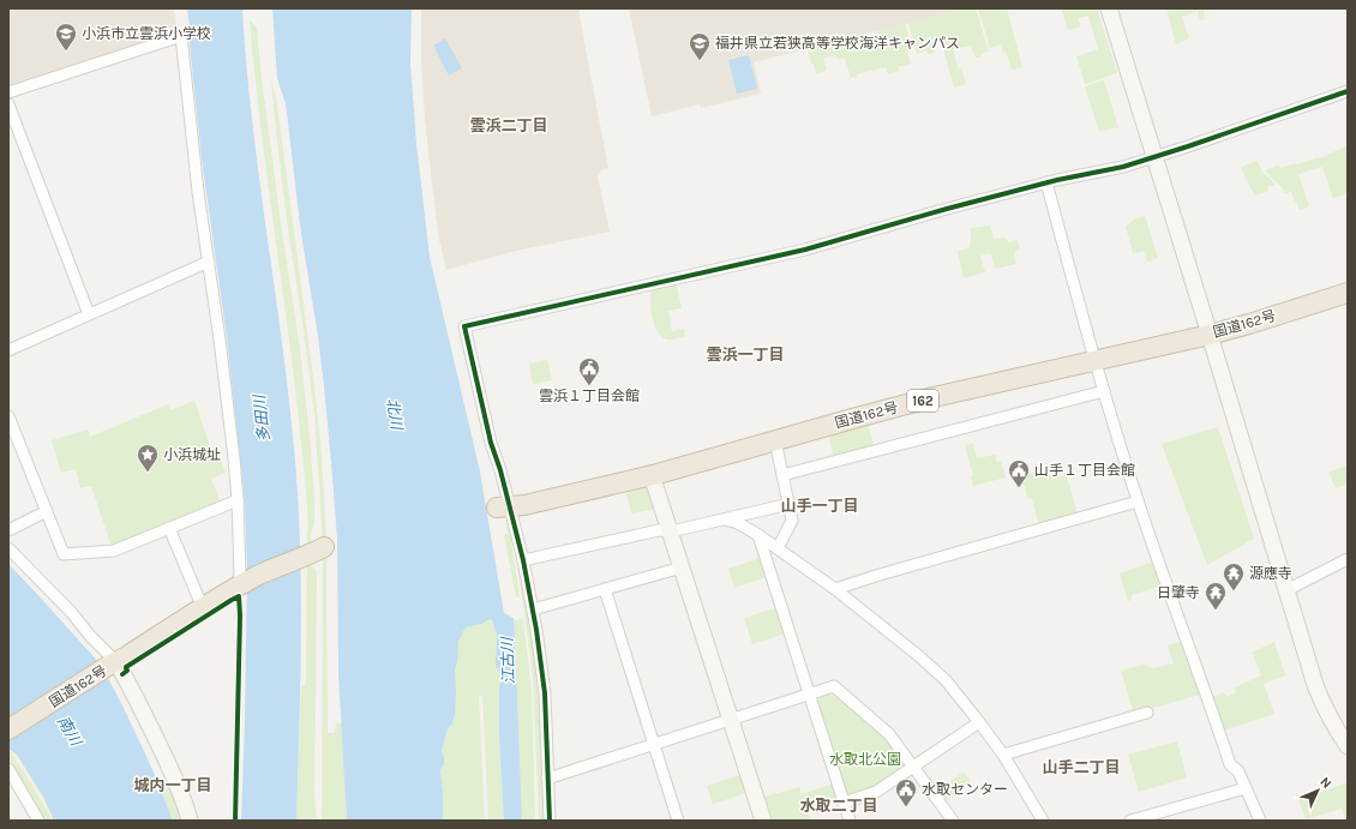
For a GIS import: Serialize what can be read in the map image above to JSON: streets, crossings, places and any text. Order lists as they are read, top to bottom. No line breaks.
{"streets":{"highway":["国道162号","162"]},"districts":["雲浜二丁目","雲浜一丁目","山手一丁目","山手二丁目","城内一丁目","水取二丁目"],"water":["北川","多田川","江古川","南川"],"parks":["水取北公園"],"places":{"school or university":["小浜市立雲浜小学校","福井県立若狭高等学校海洋キャンパス"],"public building":["雲浜１丁目会館","山手１丁目会館","水取センター"],"place":["小浜城址"],"temple":["源應寺","日肇寺"]},"north":"top right"}
